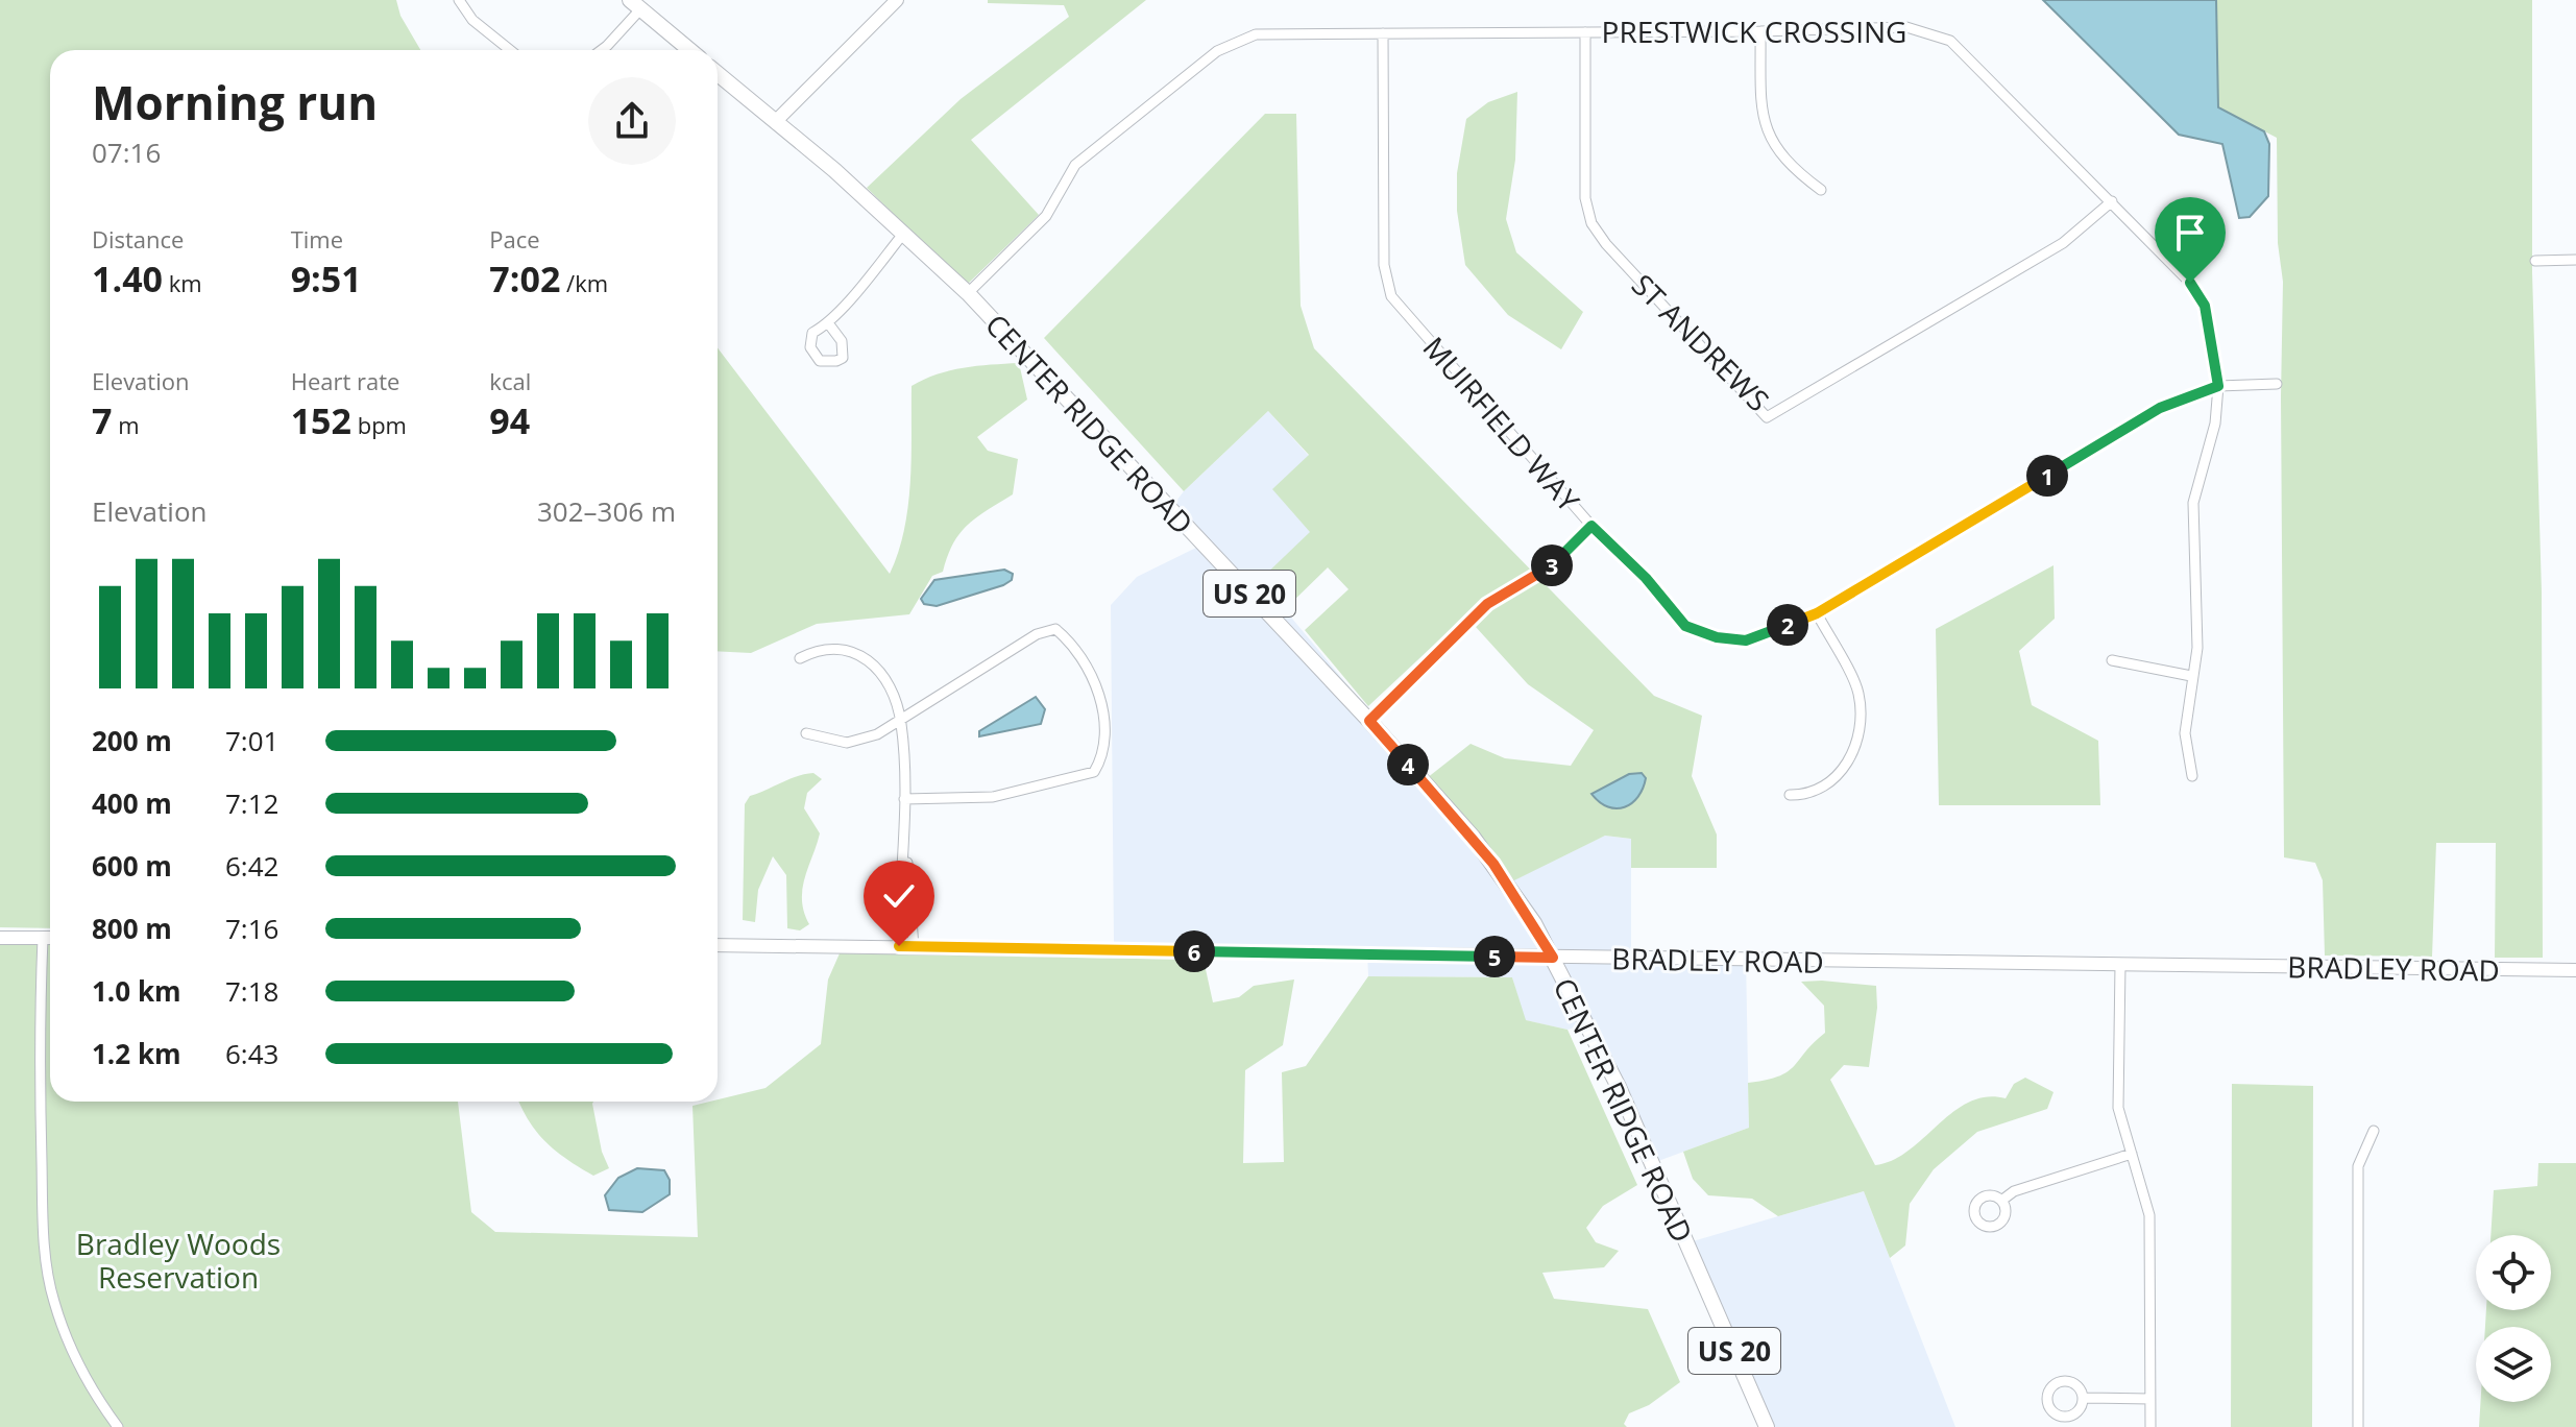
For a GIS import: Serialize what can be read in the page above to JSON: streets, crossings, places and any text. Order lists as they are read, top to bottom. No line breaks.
{"streets":{"main road":["CENTER RIDGE ROAD","US 20"],"street":["PRESTWICK CROSSING","ST ANDREWS","MUIRFIELD WAY","BRADLEY ROAD"]},"crossings":[["PRESTWICK CROSSING","ST ANDREWS"],["PRESTWICK CROSSING","CENTER RIDGE ROAD"],["PRESTWICK CROSSING","MUIRFIELD WAY"],["CENTER RIDGE ROAD","BRADLEY ROAD"]],"parks":["Bradley Woods Reservation"],"page":{"heading":["Morning run","07:16"],"stats":[["Distance","1.40 km"],["Time","9:51"],["Pace","7:02 /km"],["Elevation","7 m"],["Heart rate","152 bpm"],["kcal","94"]],"pins":["1","3","2","4","6","5"],"chart":["Elevation","302–306 m"],"list":[{"name":"200 m","note":"7:01"},{"name":"400 m","note":"7:12"},{"name":"600 m","note":"6:42"},{"name":"800 m","note":"7:16"},{"name":"1.0 km","note":"7:18"},{"name":"1.2 km","note":"6:43"}]}}
